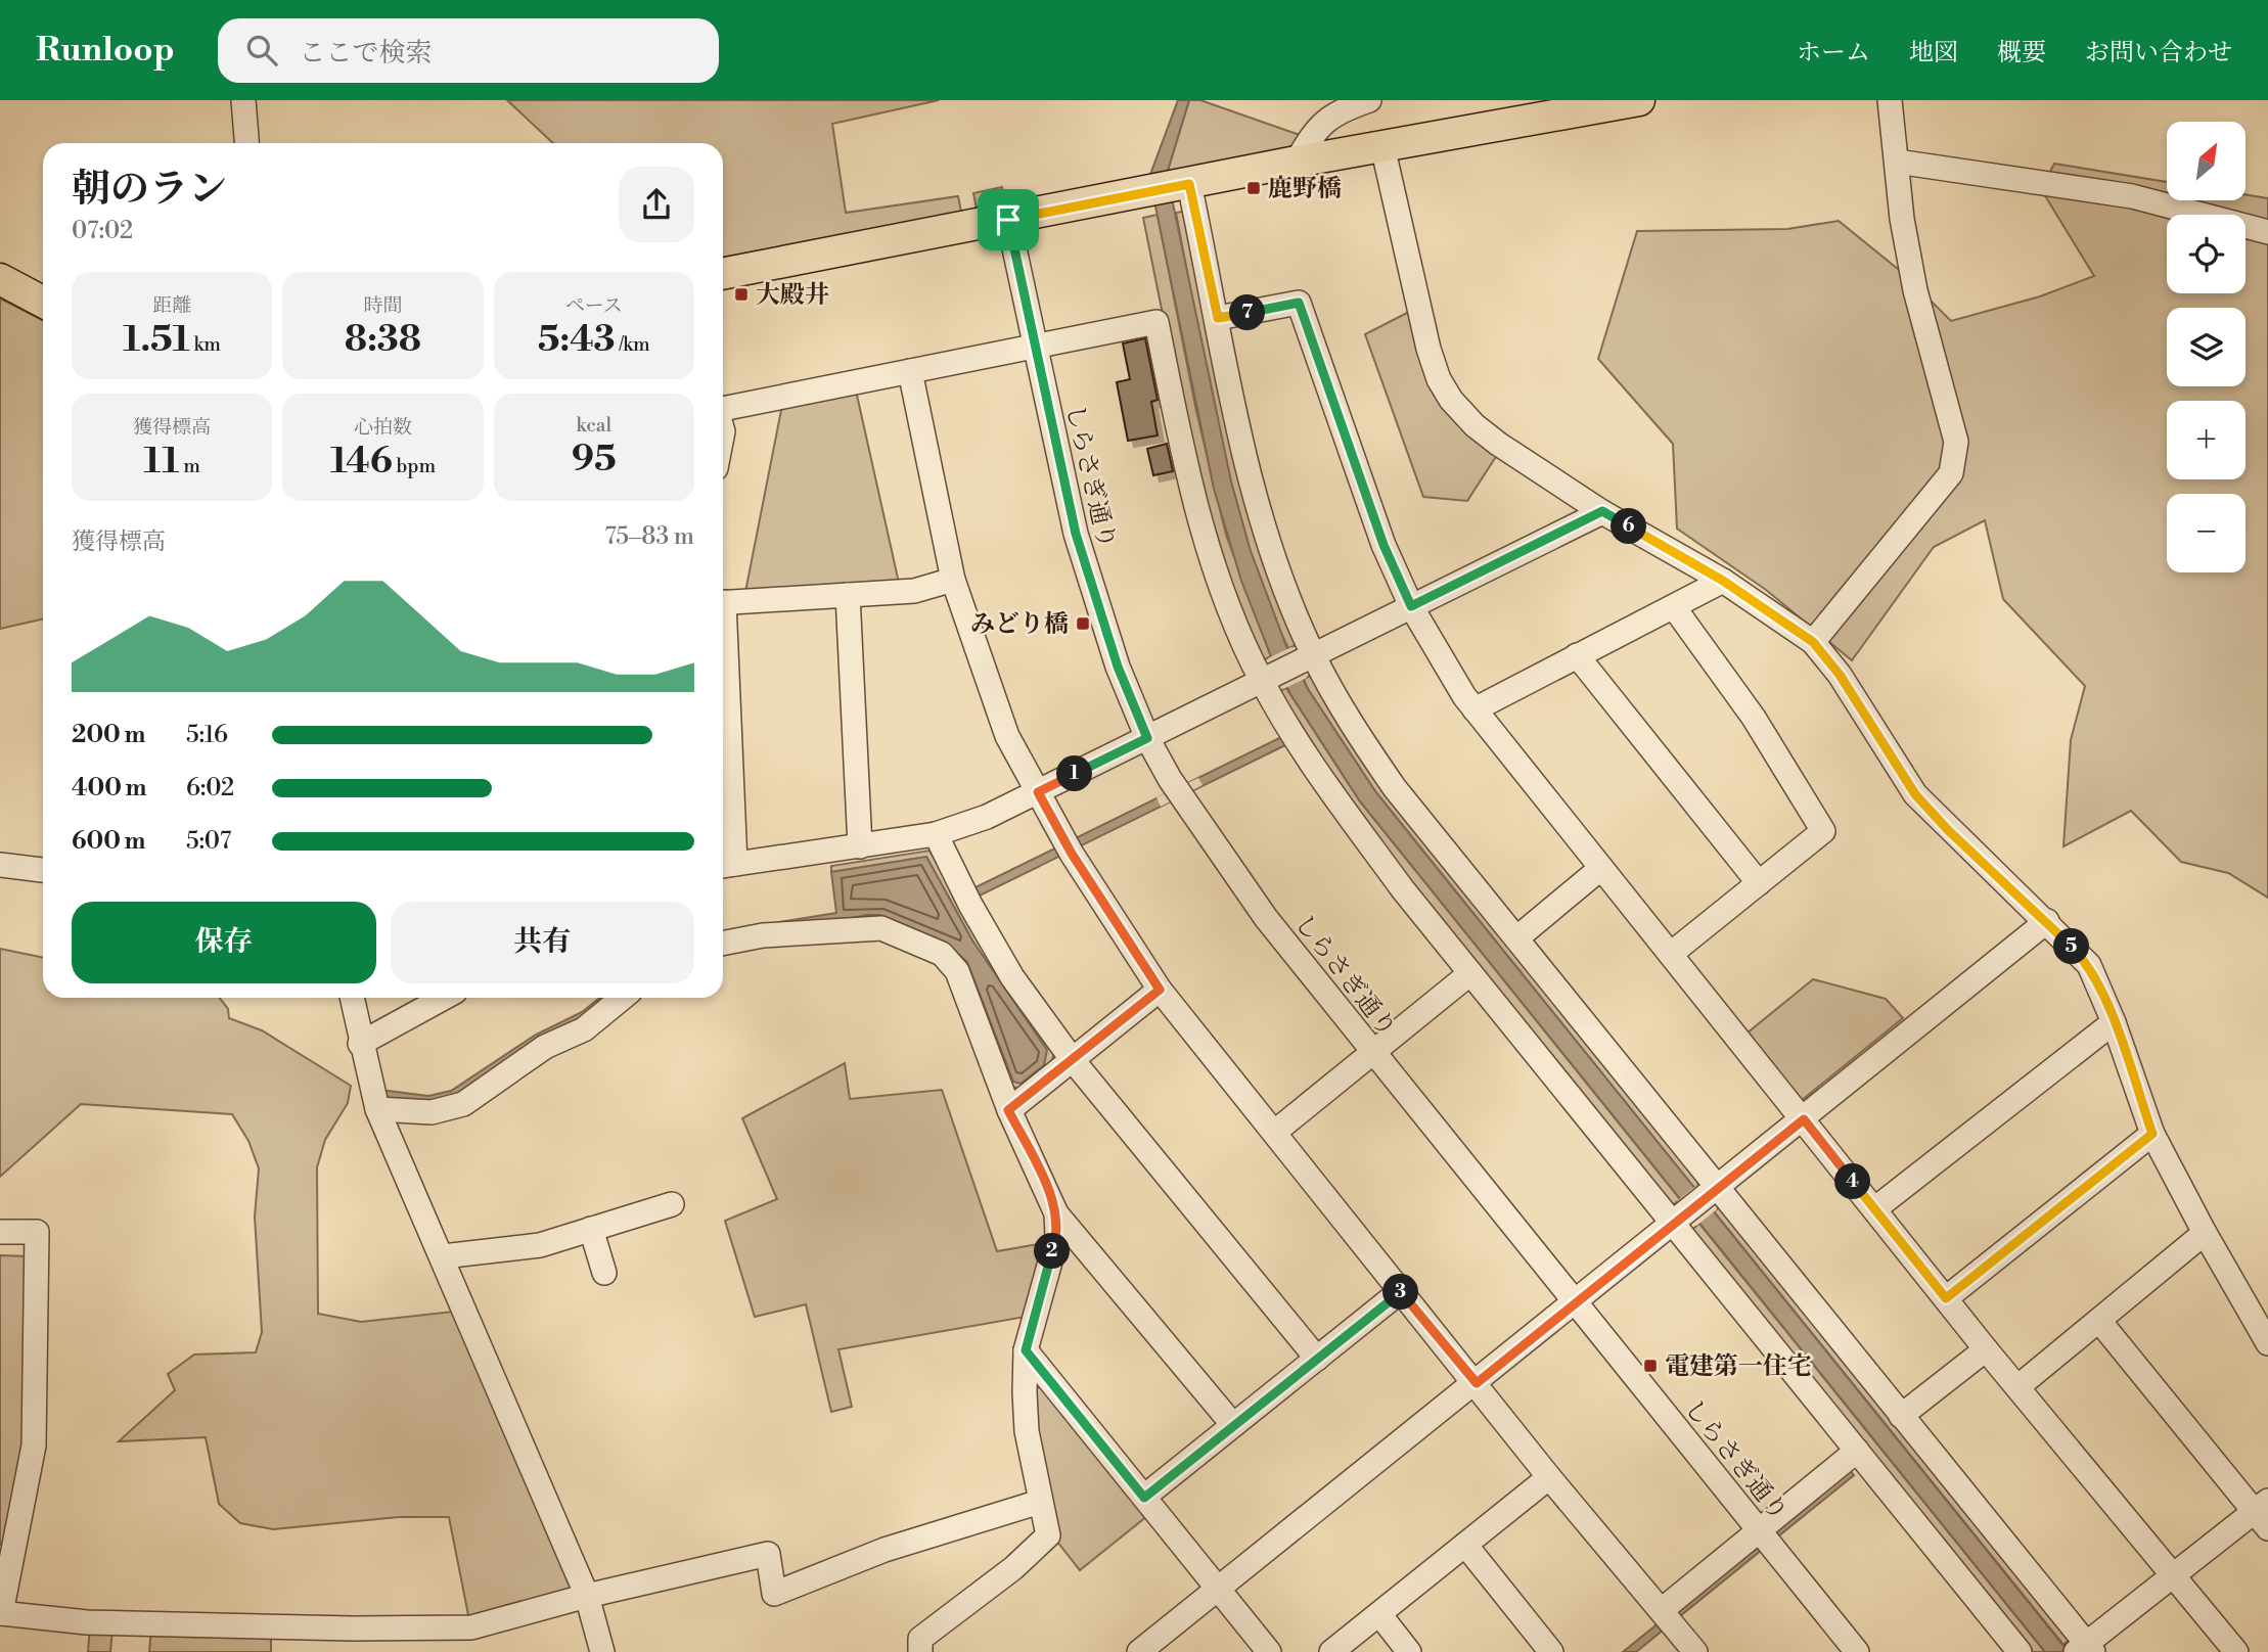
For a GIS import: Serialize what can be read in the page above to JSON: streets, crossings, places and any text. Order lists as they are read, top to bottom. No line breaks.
{"streets":{"street":["しらさぎ通り"]},"places":{"transit":["鹿野橋","大殿井","みどり橋","電建第一住宅"]},"north":"top right","page":{"header":"Runloop","search":"ここで検索","nav":["ホーム","地図","概要","お問い合わせ"],"map_buttons":["+","−"],"heading":["朝のラン","07:02"],"stats":[["距離","1.51 km"],["時間","8:38"],["ペース","5:43 /km"],["獲得標高","11 m"],["心拍数","146 bpm"],["kcal","95"]],"pins":["7","6","1","5","4","2","3"],"chart":["獲得標高","75–83 m"],"list":[{"name":"200 m","note":"5:16"},{"name":"400 m","note":"6:02"},{"name":"600 m","note":"5:07"}],"buttons":["保存","共有"]}}
